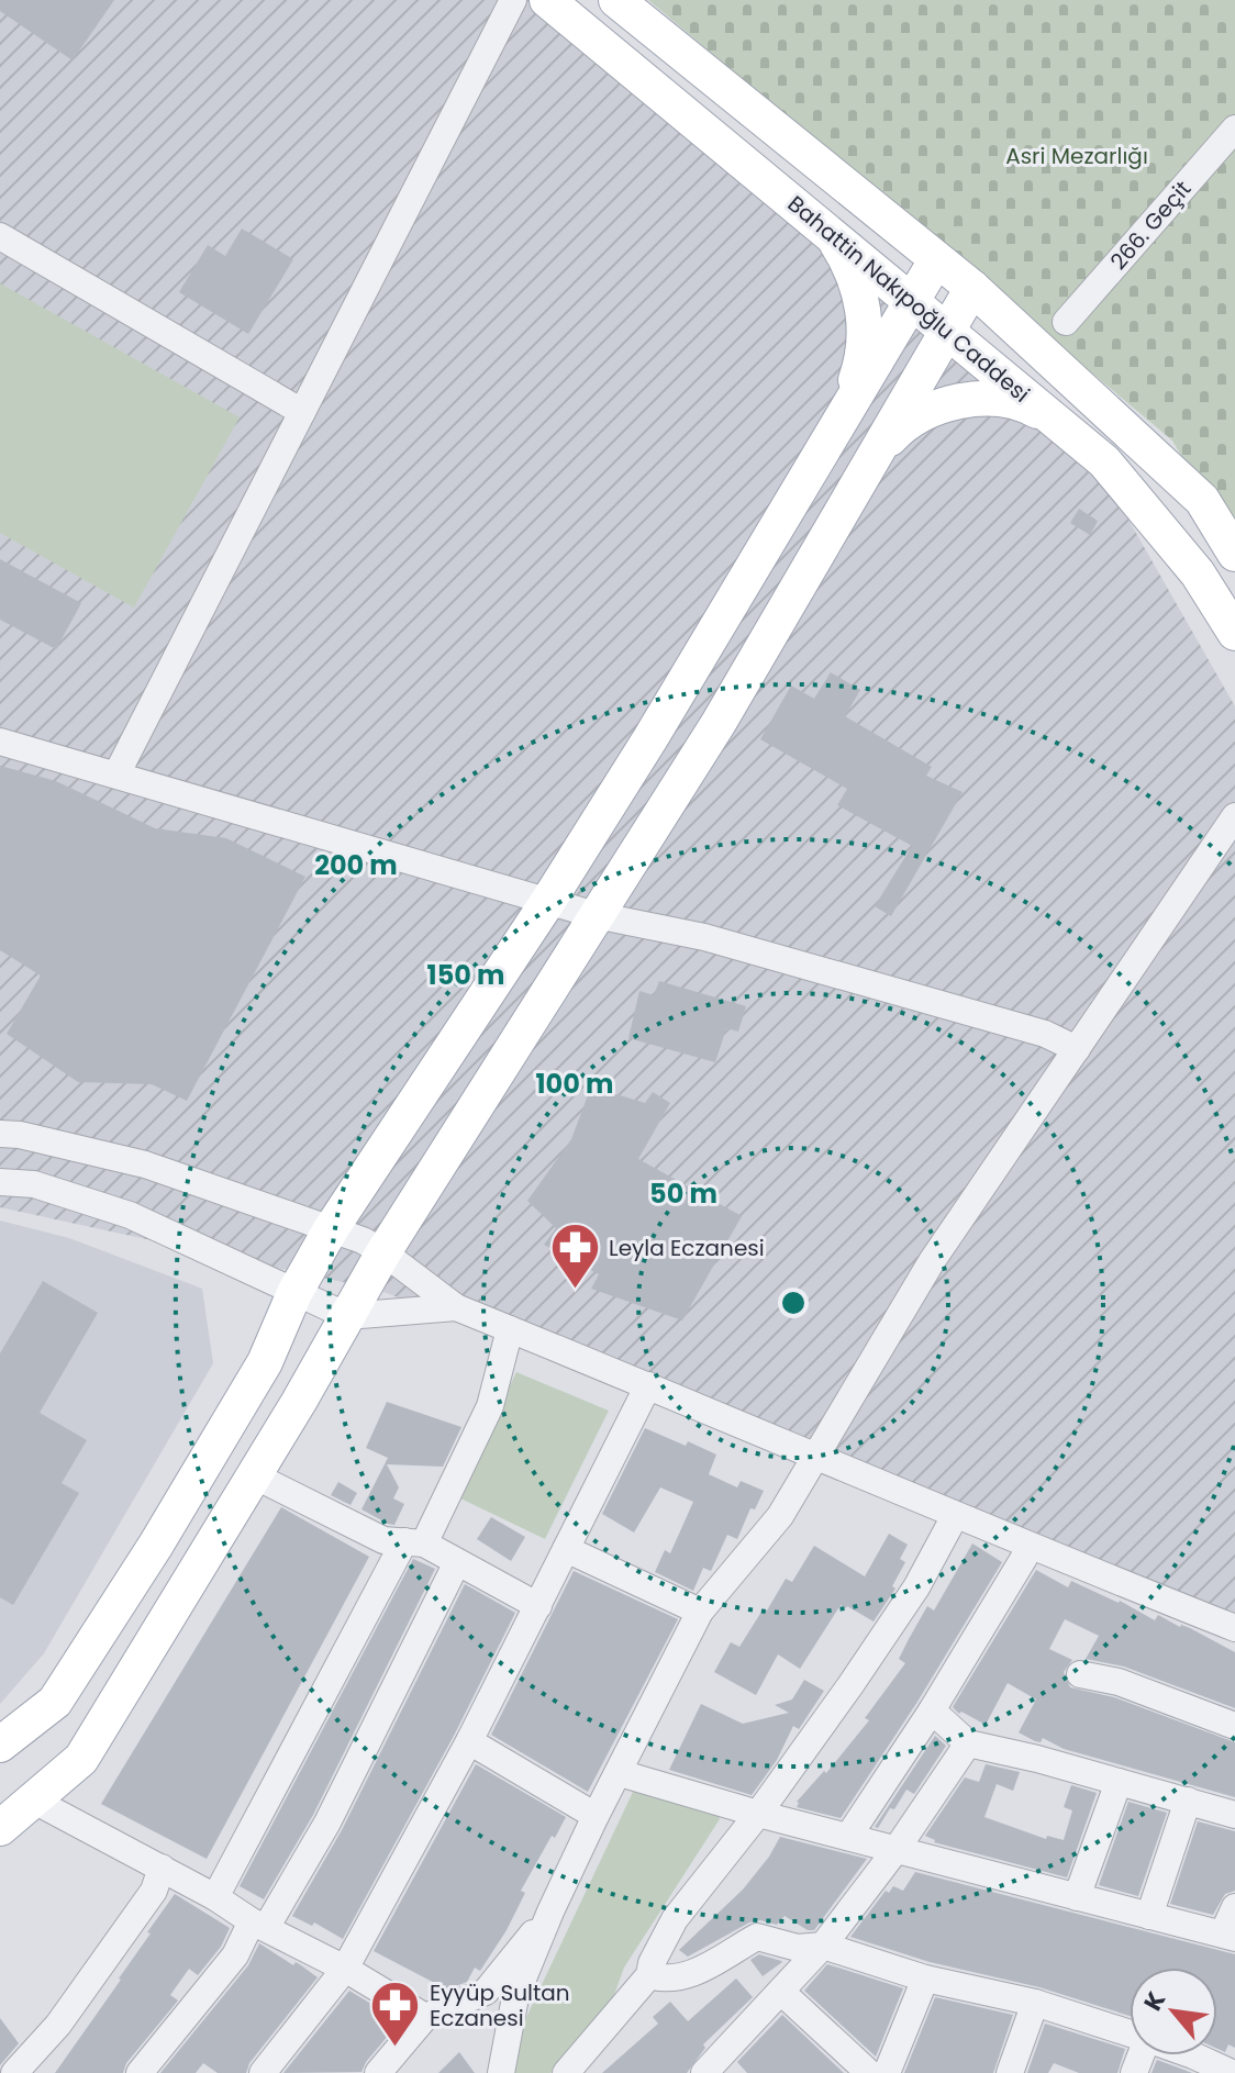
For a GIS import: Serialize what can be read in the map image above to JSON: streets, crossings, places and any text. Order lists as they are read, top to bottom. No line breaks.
{"streets":{"main road":["Bahattin Nakıpoğlu Caddesi"],"street":["266. Geçit"]},"parks":["Asri Mezarlığı"],"places":{"pharmacy":["Leyla Eczanesi","Eyyüp Sultan Eczanesi"]},"north":"top left","rings":["200 m","150 m","100 m","50 m"]}
